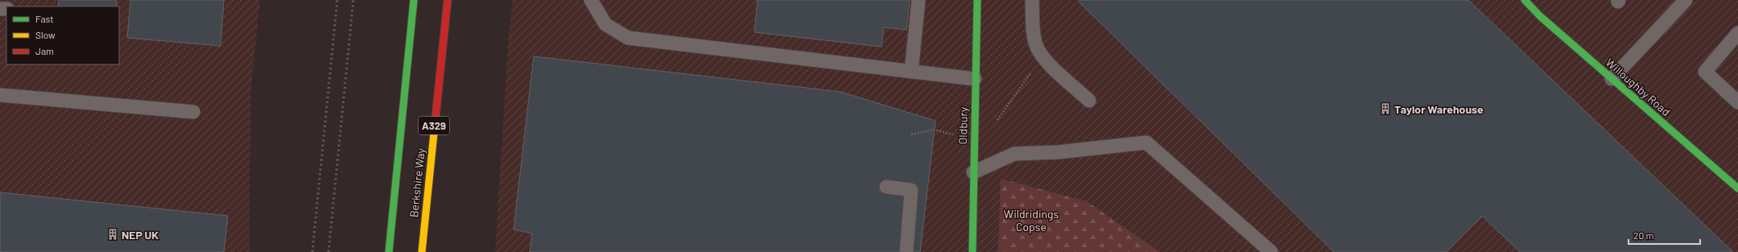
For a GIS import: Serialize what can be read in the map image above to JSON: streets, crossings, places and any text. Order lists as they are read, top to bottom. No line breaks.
{"streets":{"main road":["Willoughby Road","A329","Oldbury","Berkshire Way"]},"parks":["Wildridings Copse"],"places":{"building":["Taylor Warehouse","NEP UK"]},"legend":["Fast","Slow","Jam"],"scale_bar":"20 m"}
